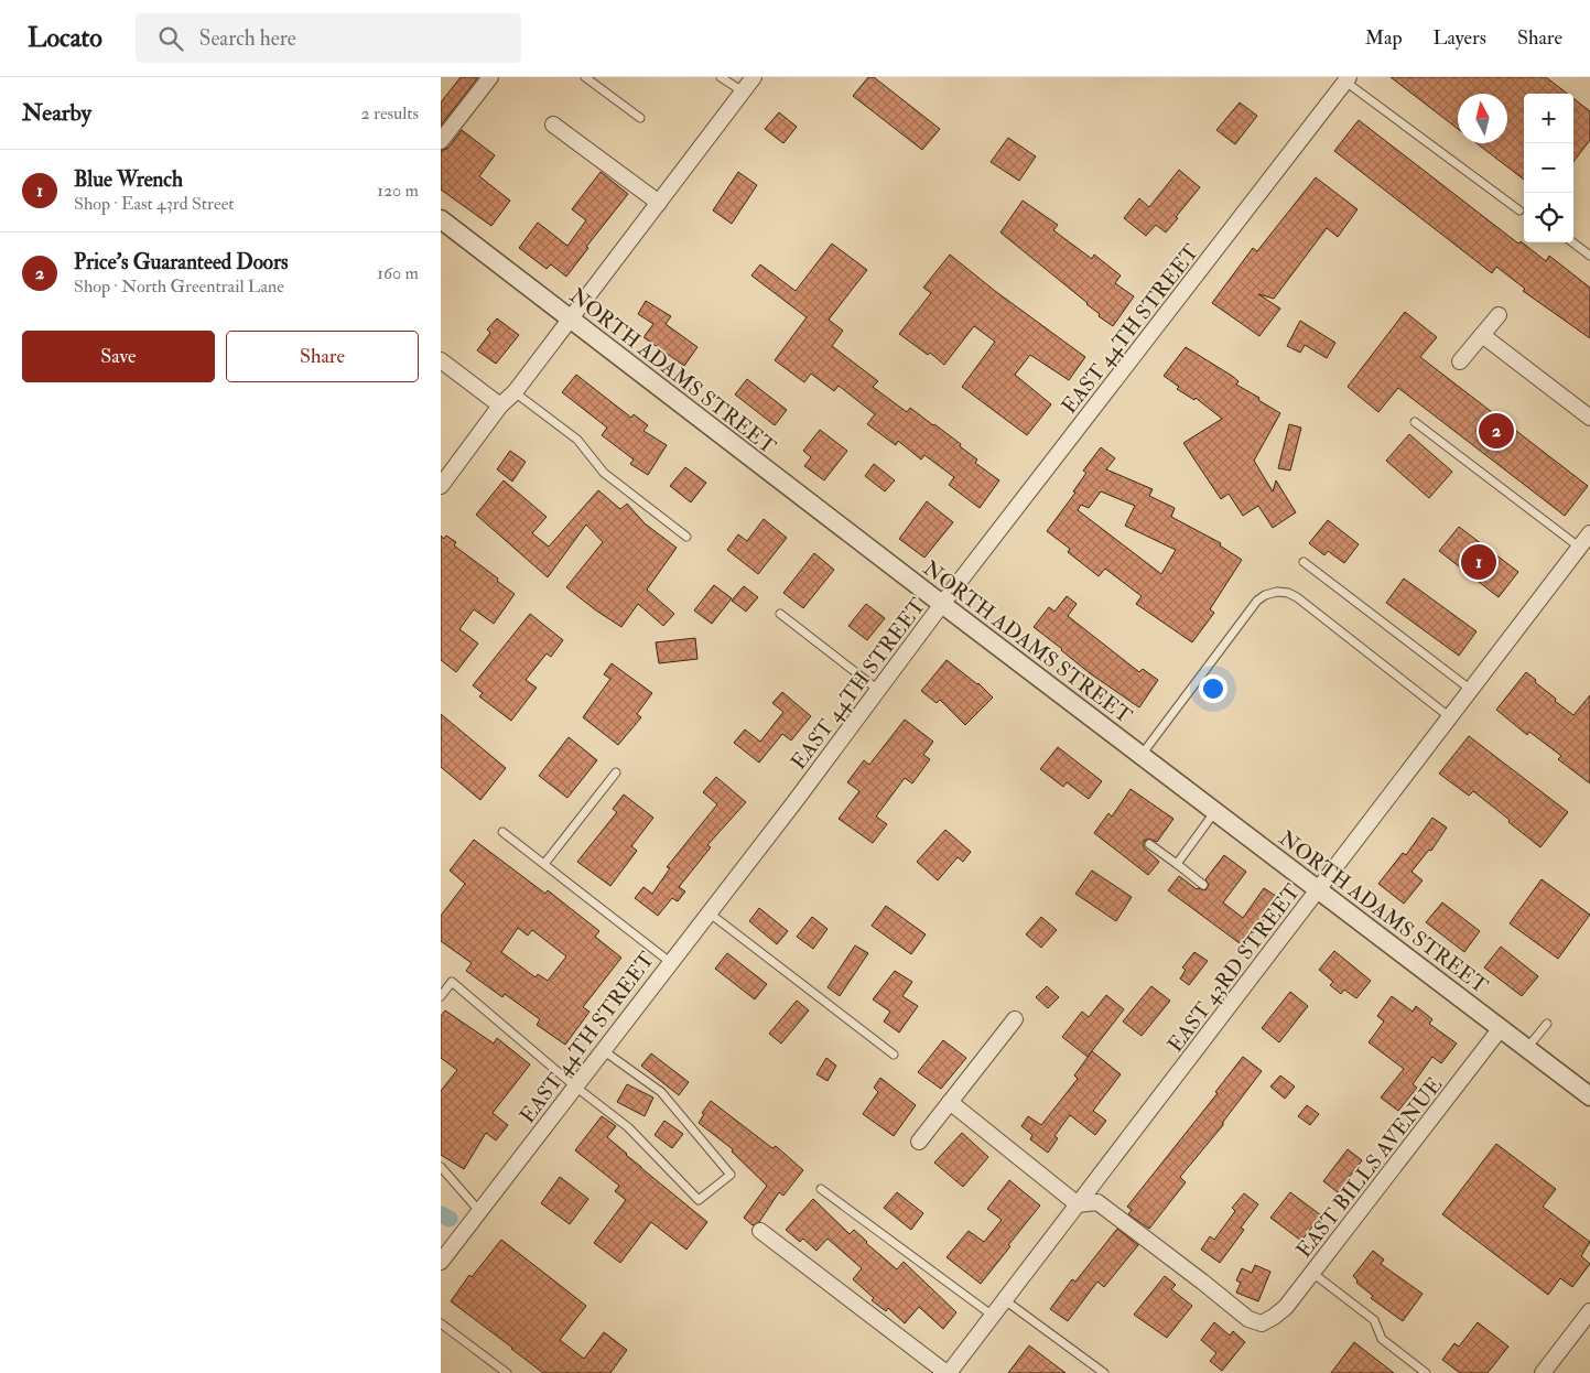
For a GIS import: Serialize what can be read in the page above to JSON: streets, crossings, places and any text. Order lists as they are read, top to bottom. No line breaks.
{"streets":{"street":["EAST 44TH STREET","NORTH ADAMS STREET","EAST 43RD STREET","EAST BILLS AVENUE"]},"crossings":[["EAST 44TH STREET","NORTH ADAMS STREET"],["NORTH ADAMS STREET","EAST 43RD STREET"],["NORTH ADAMS STREET","EAST BILLS AVENUE"],["EAST 43RD STREET","EAST BILLS AVENUE"]],"north":"top","page":{"header":"Locato","search":"Search here","nav":["Map","Layers","Share"],"heading":["Nearby","2 results"],"map_buttons":["+","−"],"list":[{"mark":"1","name":"Blue Wrench","note":"Shop · East 43rd Street","value":"120 m"},{"mark":"2","name":"Price's Guaranteed Doors","note":"Shop · North Greentrail Lane","value":"160 m"}],"buttons":["Save","Share"],"pins":["2","1"]}}
